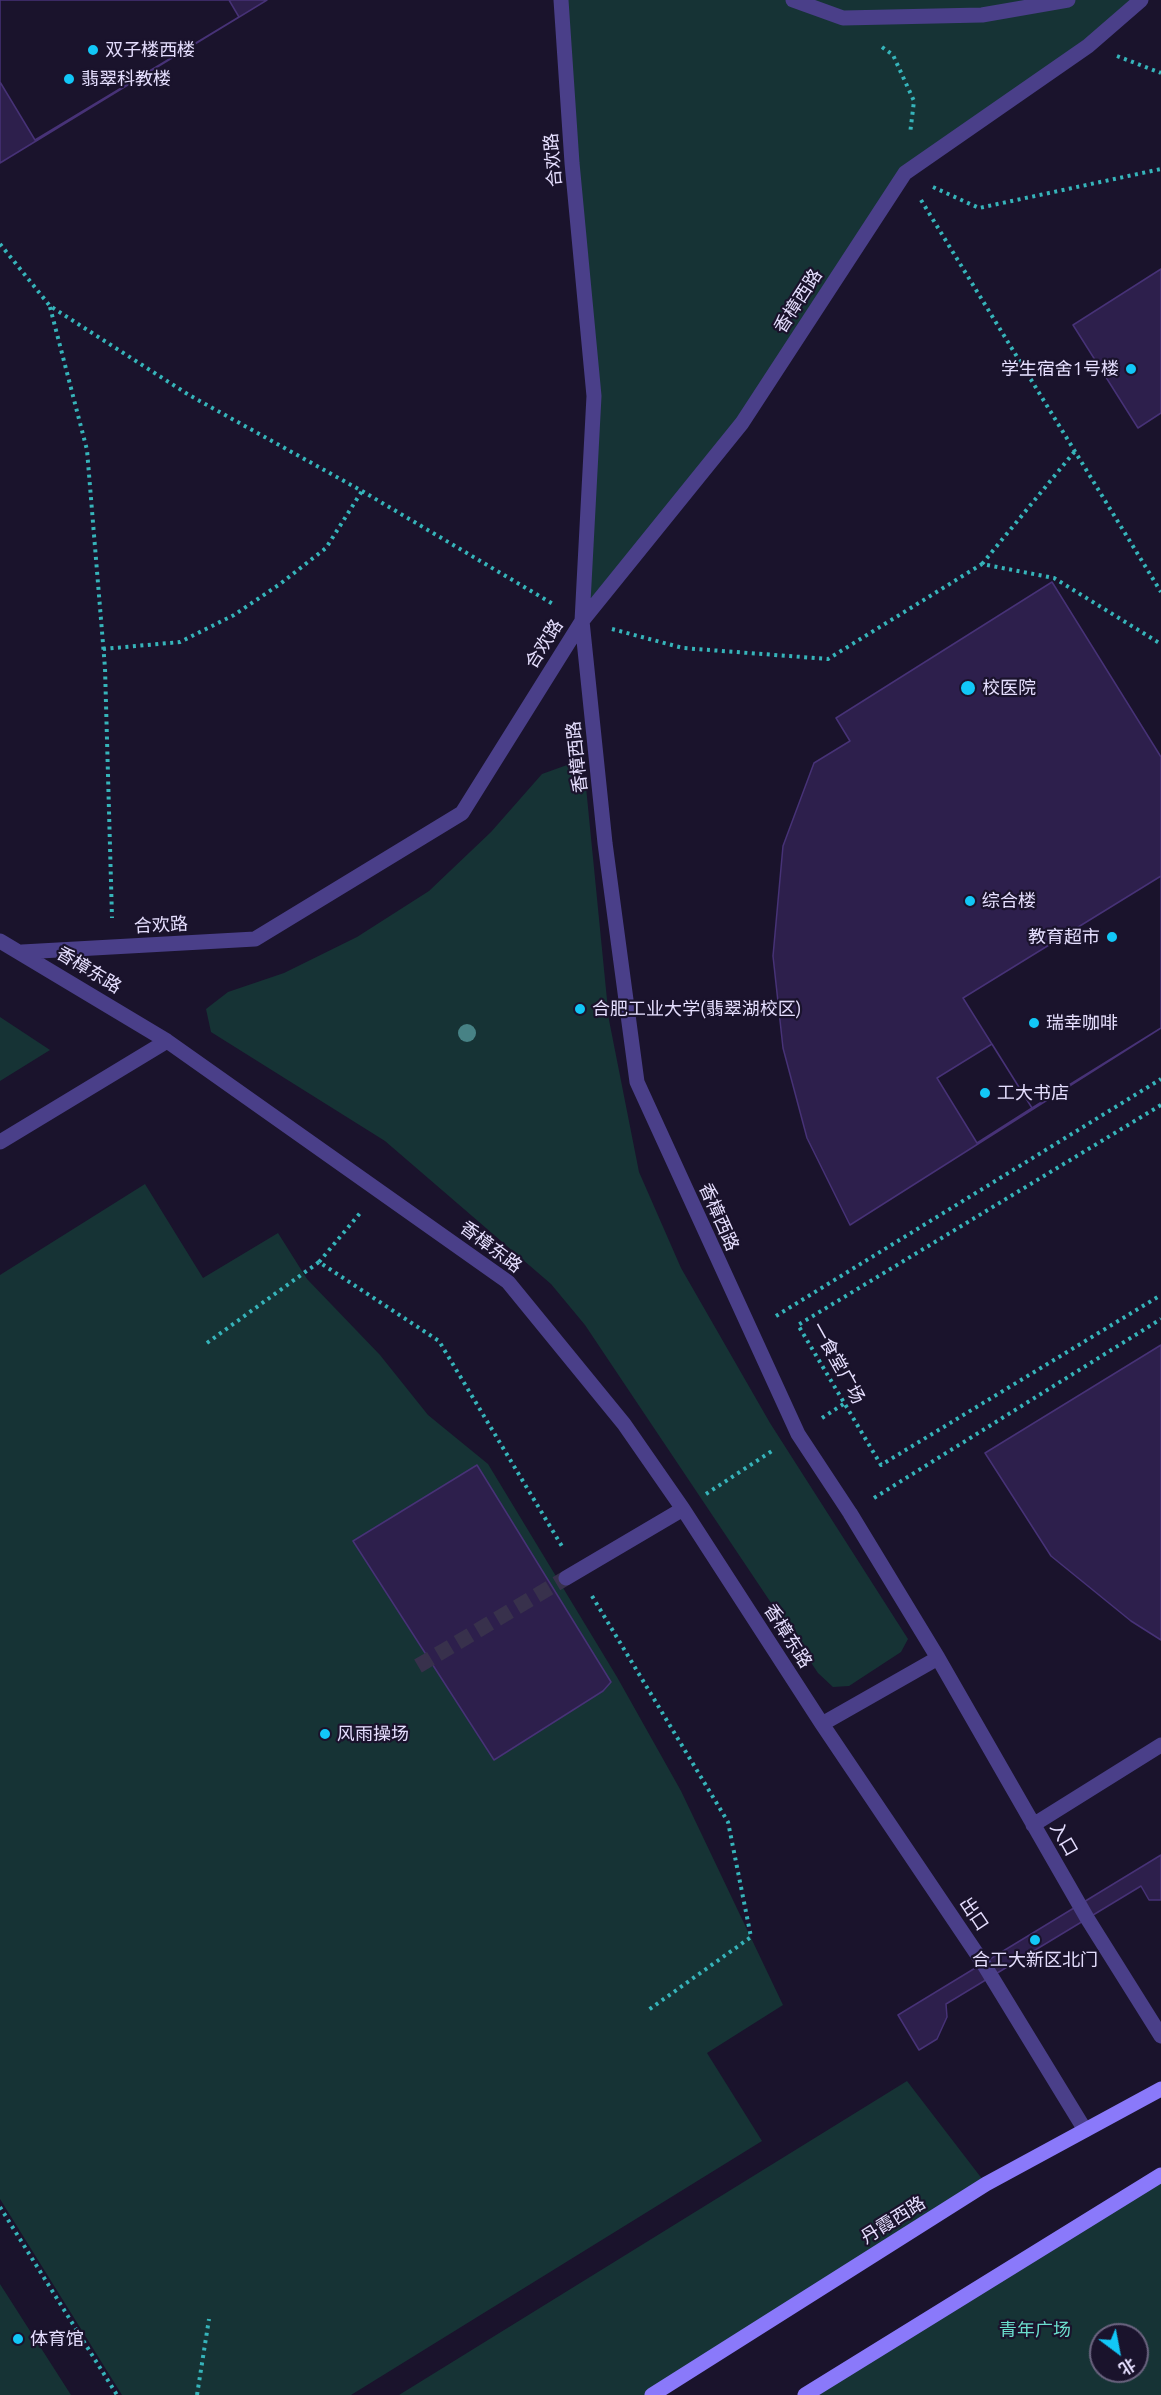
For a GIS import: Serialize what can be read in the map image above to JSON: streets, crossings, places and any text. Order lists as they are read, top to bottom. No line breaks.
{"streets":{"main road":["丹霞西路"],"street":["合欢路","香樟西路","香樟东路","入口","出口"],"path":["一食堂广场"]},"crossings":[["合欢路","香樟西路"],["合欢路","香樟东路"],["香樟西路","入口"],["香樟东路","出口"],["出口","丹霞西路"]],"parks":["青年广场"],"places":["双子楼西楼","翡翠科教楼","学生宿舍1号楼","校医院","综合楼","教育超市","合肥工业大学(翡翠湖校区)","瑞幸咖啡","工大书店","风雨操场","合工大新区北门","体育馆"],"north":"bottom right"}
